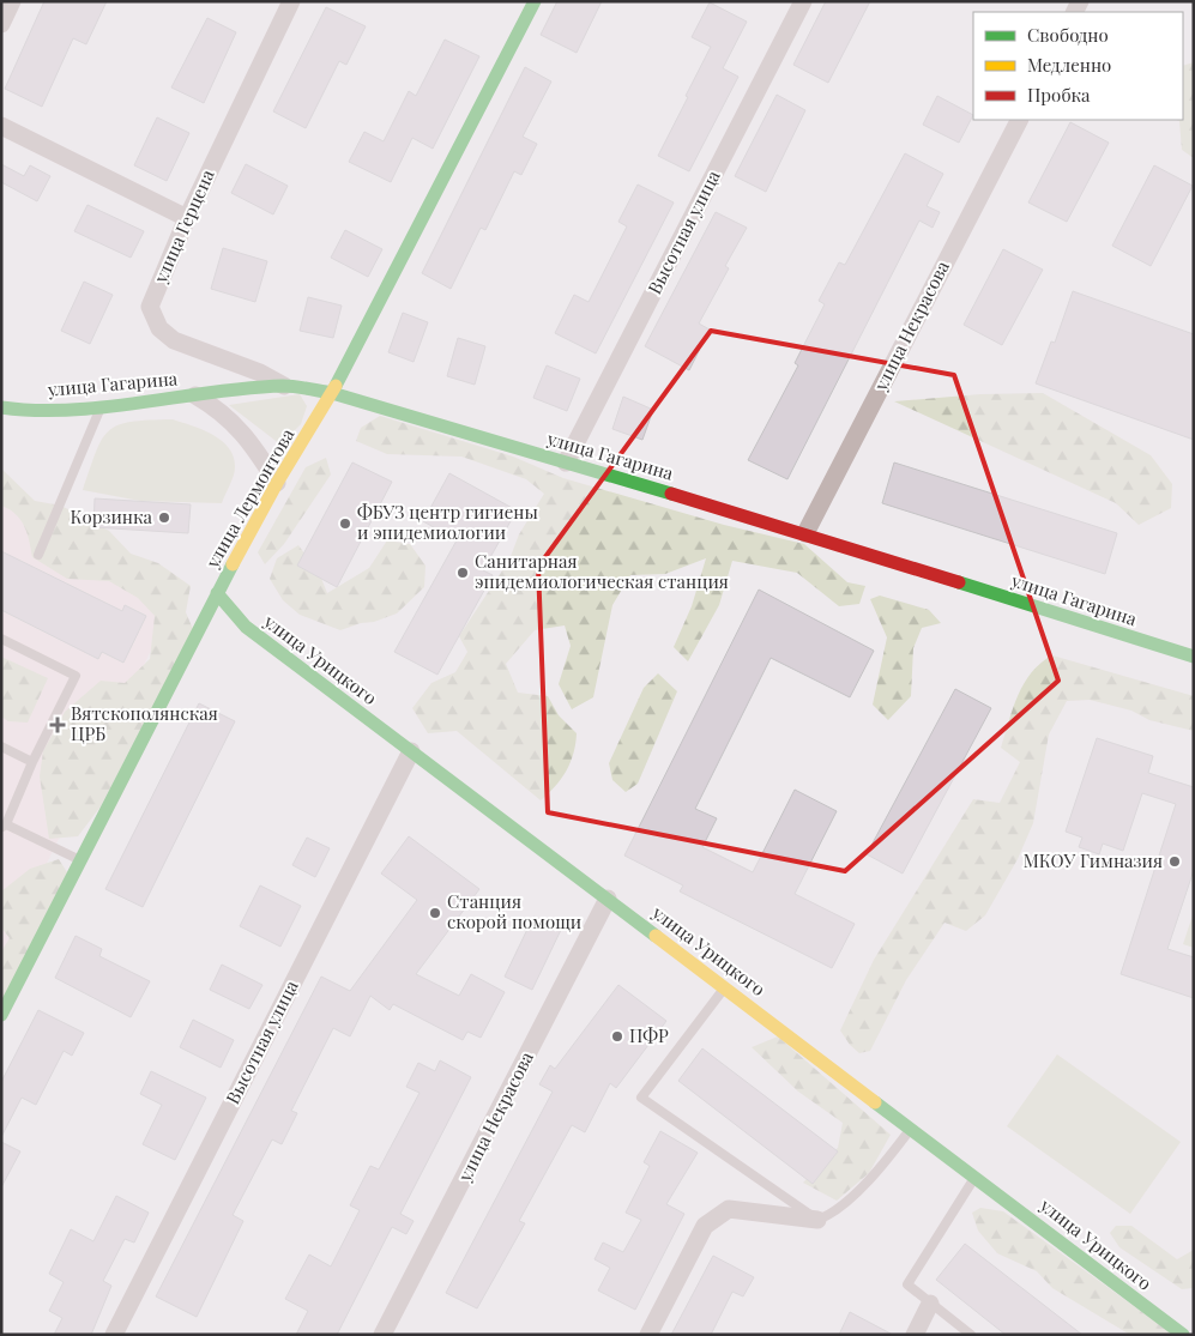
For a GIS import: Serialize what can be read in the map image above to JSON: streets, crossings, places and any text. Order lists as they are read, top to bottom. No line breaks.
{"streets":{"street":["улица Герцена","Высотная улица","улица Некрасова","улица Гагарина","улица Лермонтова","улица Урицкого"]},"crossings":[["улица Герцена","улица Гагарина"],["Высотная улица","улица Гагарина"],["Высотная улица","улица Урицкого"],["улица Некрасова","улица Гагарина"],["улица Некрасова","улица Урицкого"],["улица Гагарина","улица Лермонтова"],["улица Лермонтова","улица Урицкого"]],"places":{"other":["Корзинка","ФБУЗ центр гигиены и эпидемиологии","Санитарная эпидемиологическая станция","МКОУ Гимназия","Станция скорой помощи","ПФР"],"health":["Вятскополянская ЦРБ"]},"legend":["Свободно","Медленно","Пробка"]}
